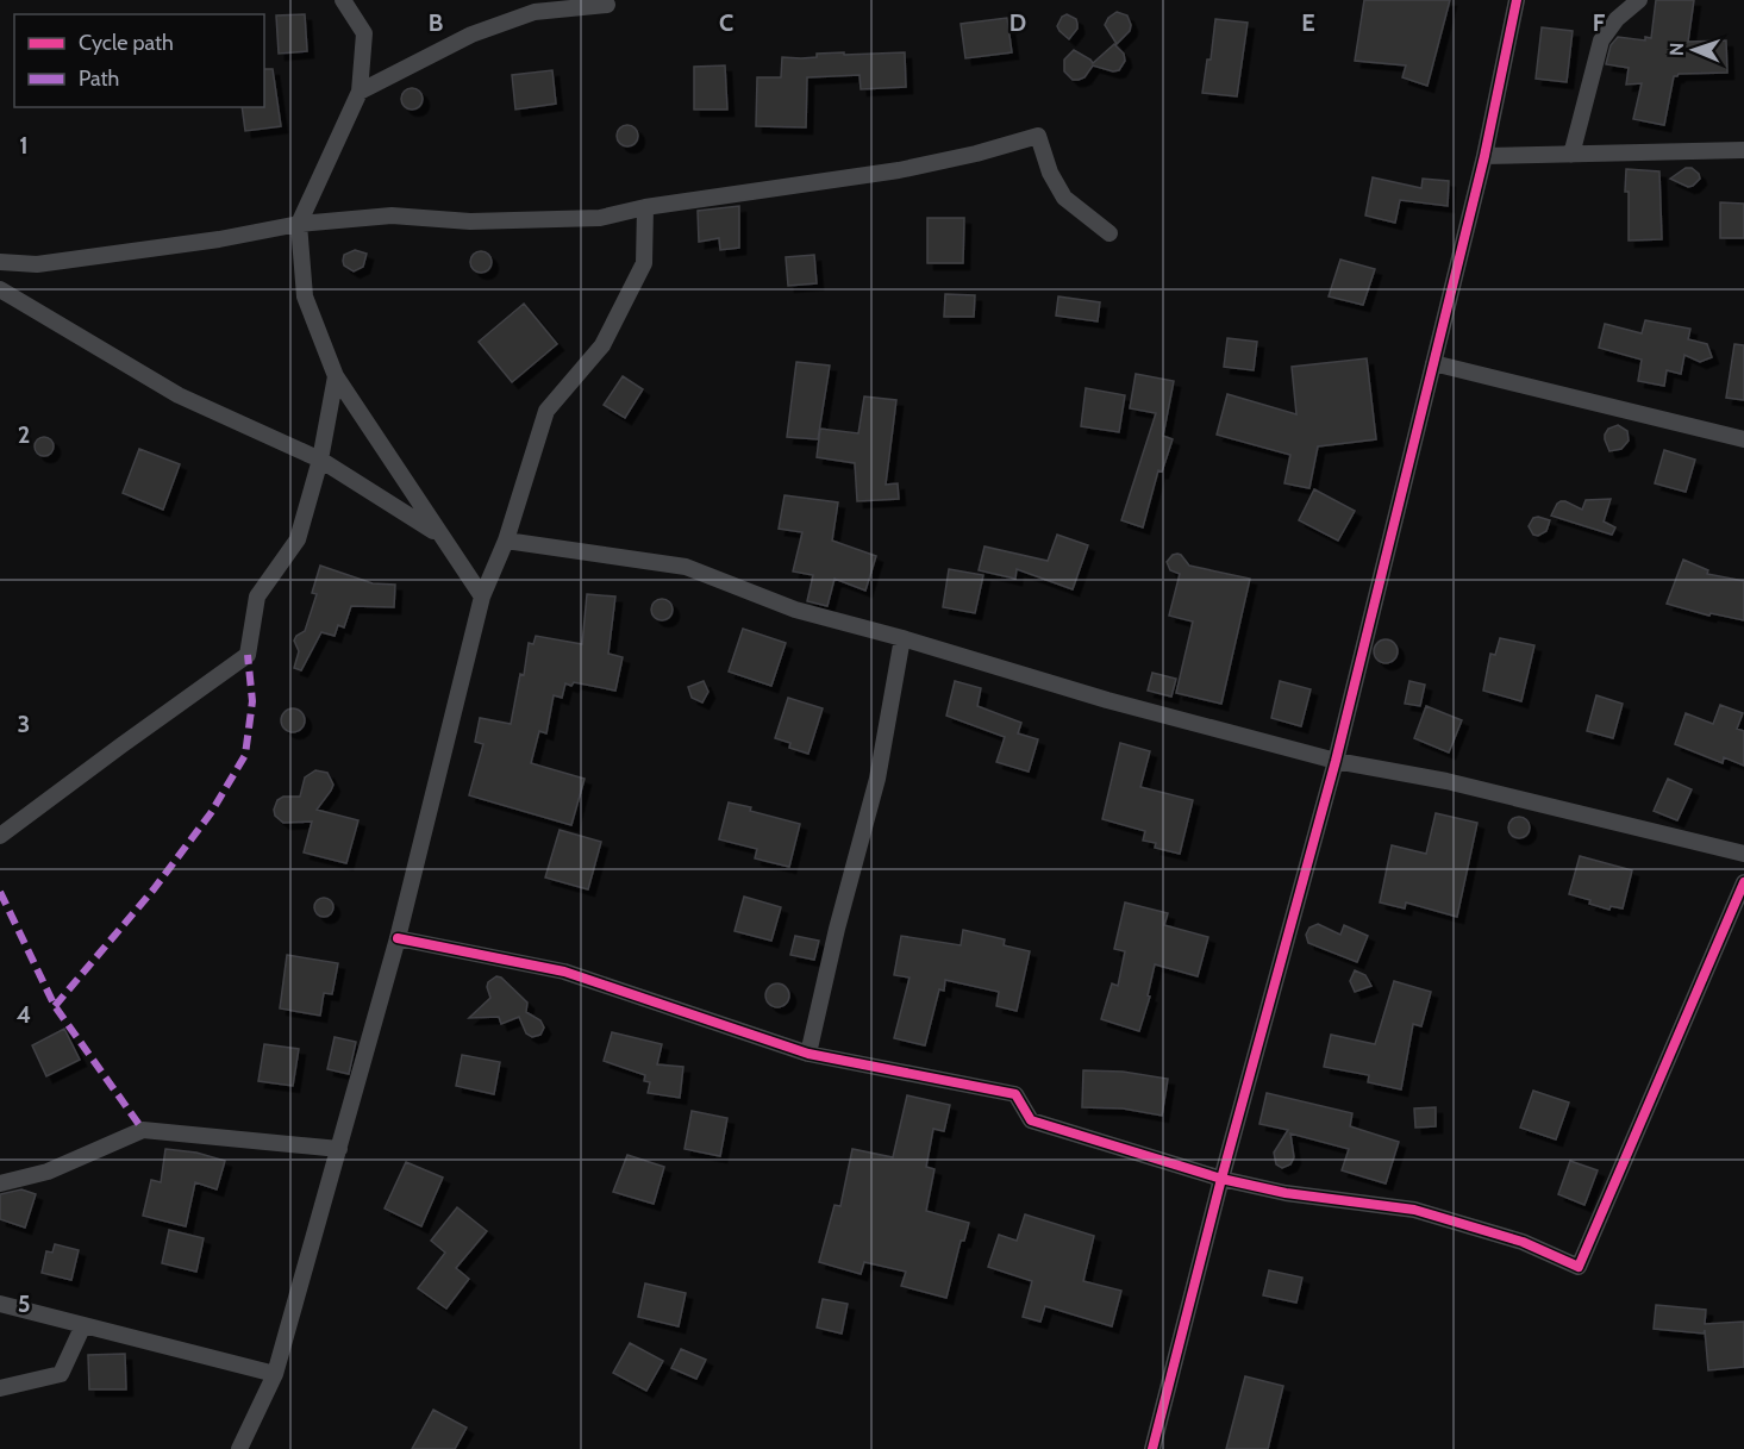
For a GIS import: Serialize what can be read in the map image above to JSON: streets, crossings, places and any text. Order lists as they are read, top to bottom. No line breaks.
{"legend":["Cycle path","Path"],"north":"left","grid":{"columns":["B","C","D","E","F"],"rows":["1","2","3","4","5"]}}
